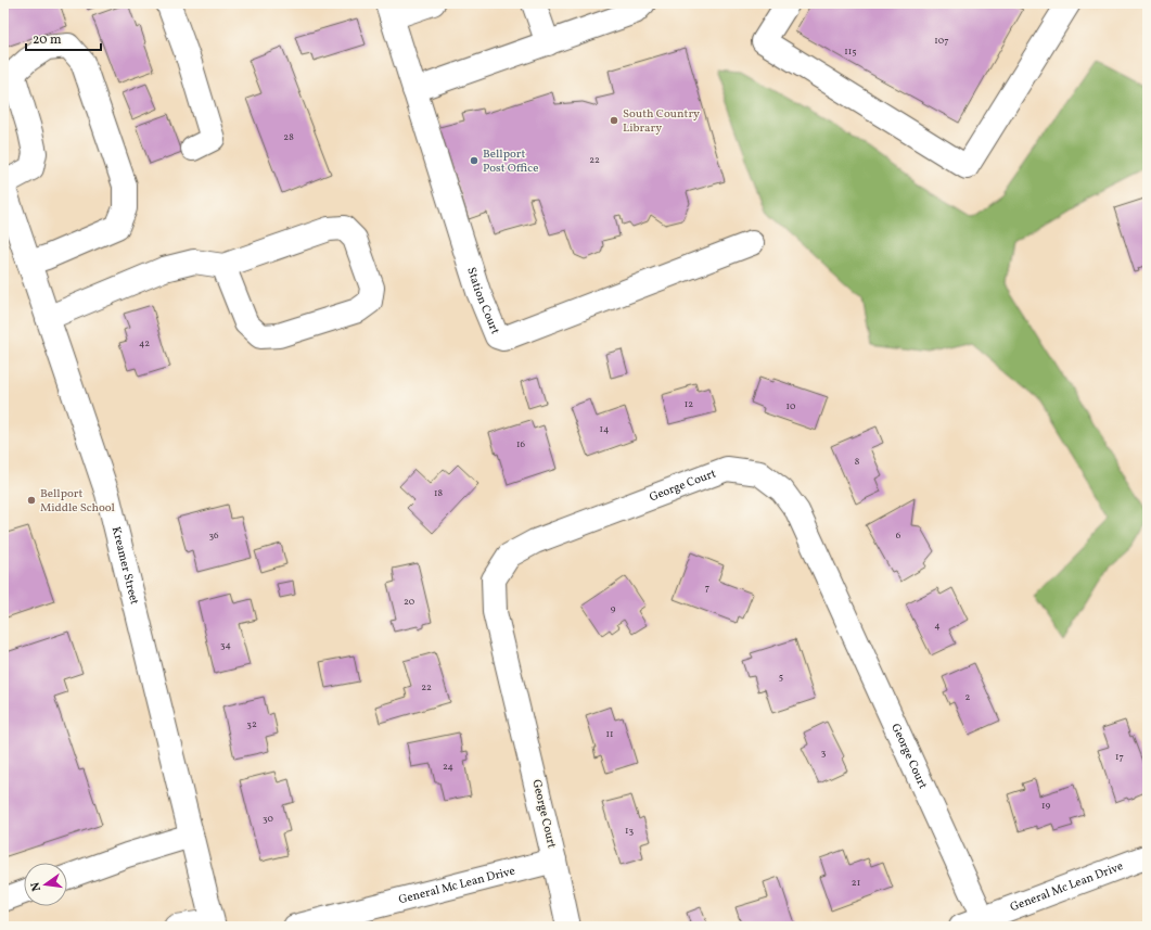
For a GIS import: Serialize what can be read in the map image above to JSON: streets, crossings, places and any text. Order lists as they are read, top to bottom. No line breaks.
{"streets":{"street":["Station Court","George Court","Kreamer Street","General Mc Lean Drive"]},"crossings":[["George Court","General Mc Lean Drive"]],"places":["South Country Library","Bellport Post Office","Bellport Middle School"],"house_numbers":["107","115","28","22","42","12","10","14","16","8","18","36","6","7","20","9","4","34","5","22","2","32","11","3","17","24","19","30","13","21"],"scale_bar":"20 m","north":"left"}
